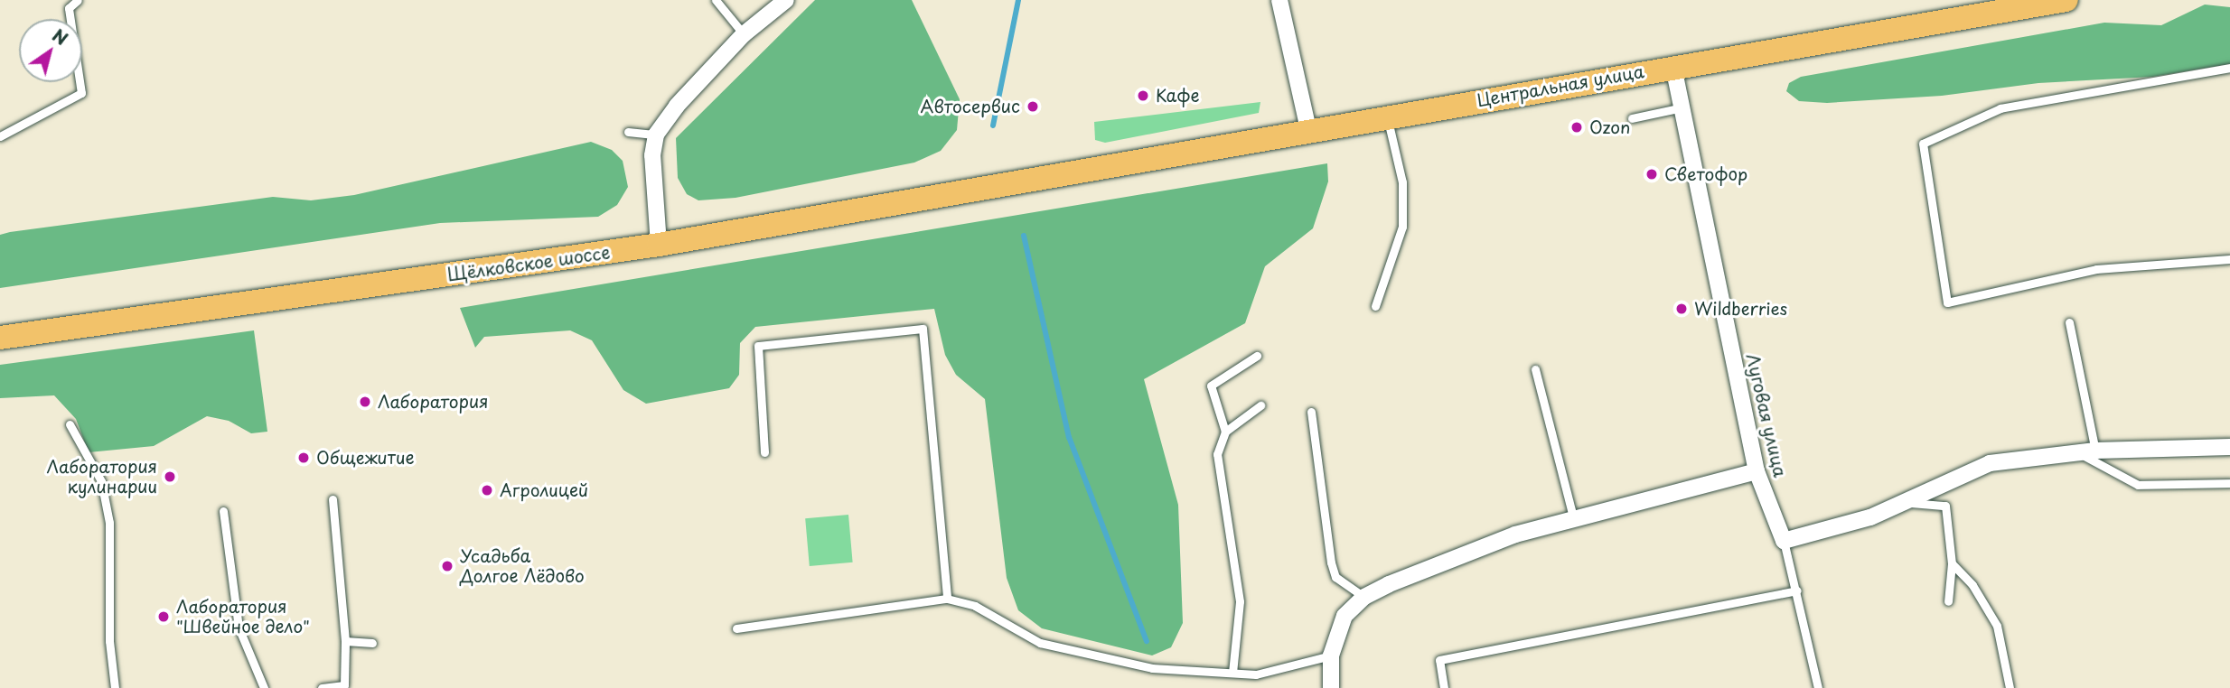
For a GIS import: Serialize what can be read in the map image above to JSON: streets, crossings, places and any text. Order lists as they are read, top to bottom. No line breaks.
{"streets":{"main road":["Центральная улица","Щёлковское шоссе"],"street":["Луговая улица"]},"crossings":[["Центральная улица","Щёлковское шоссе"],["Центральная улица","Луговая улица"]],"places":["Кафе","Автосервис","Ozon","Светофор","Wildberries","Лаборатория","Общежитие","Лаборатория кулинарии","Агролицей","Усадьба Долгое Лёдово","Лаборатория \"Швейное дело\""],"north":"top right"}
